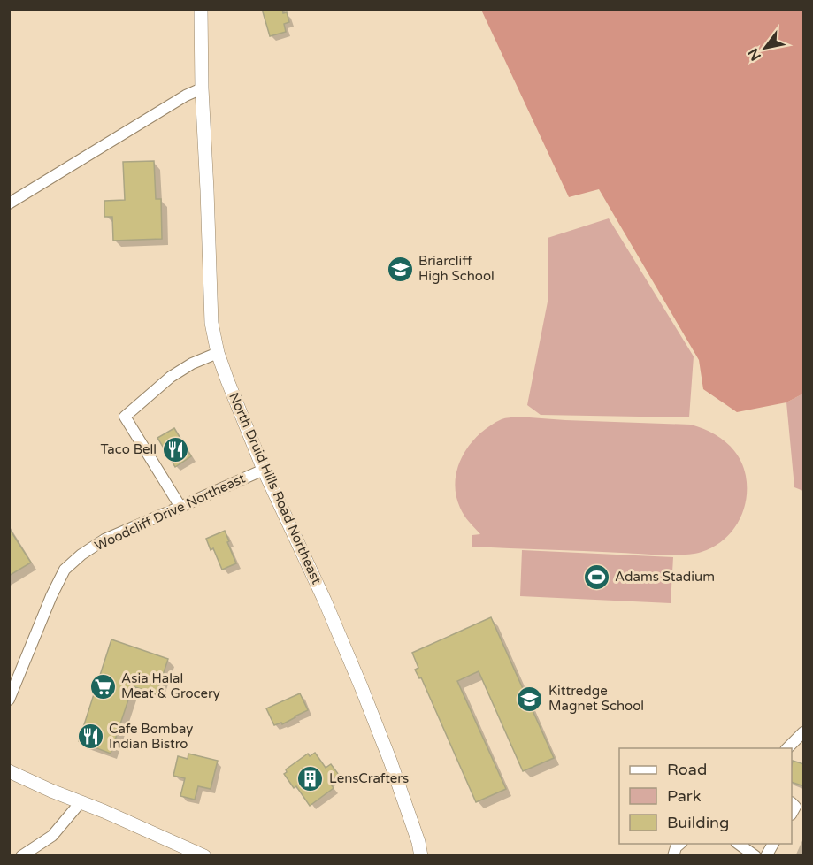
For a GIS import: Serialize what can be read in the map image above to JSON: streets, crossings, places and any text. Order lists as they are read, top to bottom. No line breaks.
{"streets":{"main road":["North Druid Hills Road Northeast"],"street":["Woodcliff Drive Northeast"]},"crossings":[["North Druid Hills Road Northeast","Woodcliff Drive Northeast"]],"places":{"school or university":["Briarcliff High School","Kittredge Magnet School"],"restaurant":["Taco Bell","Cafe Bombay Indian Bistro"],"sports":["Adams Stadium"],"supermarket":["Asia Halal Meat & Grocery"],"building":["LensCrafters"]},"legend":["Road","Park","Building"],"north":"bottom left"}
